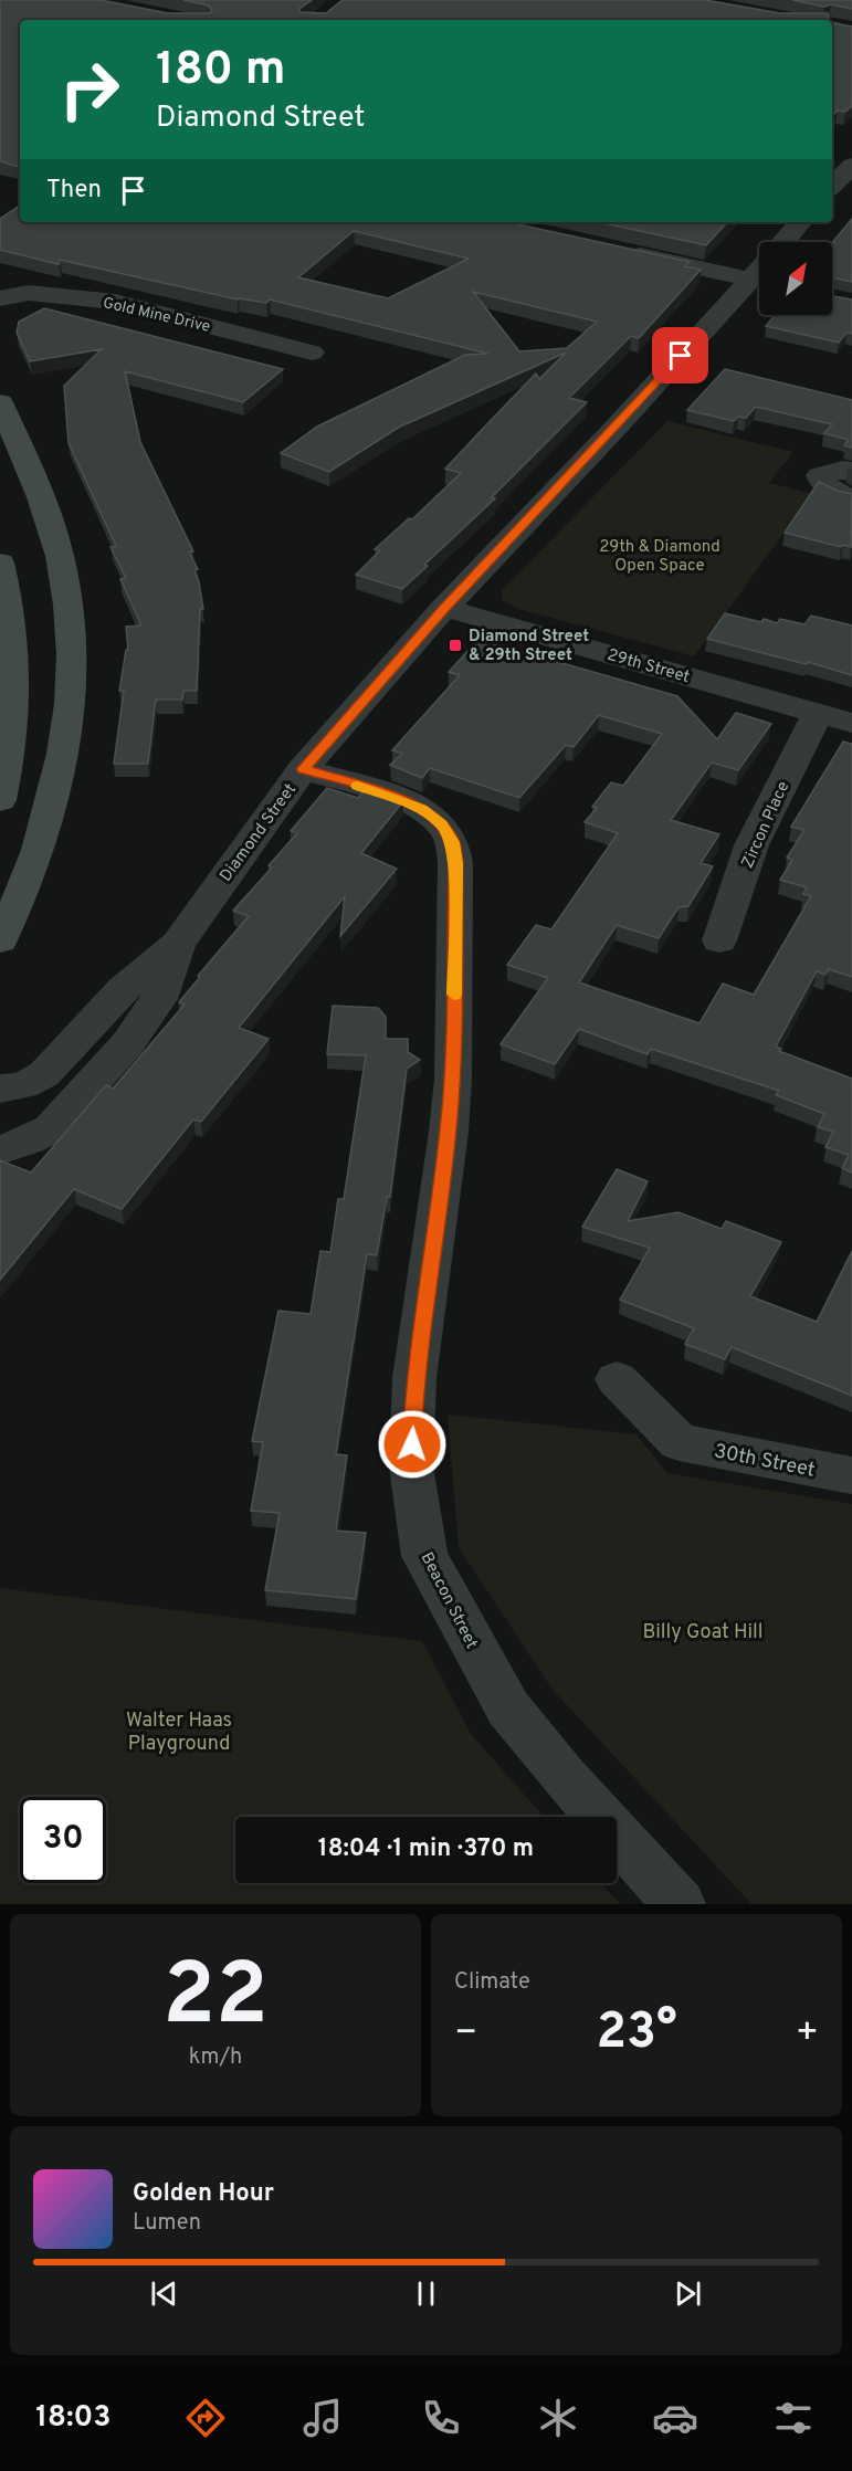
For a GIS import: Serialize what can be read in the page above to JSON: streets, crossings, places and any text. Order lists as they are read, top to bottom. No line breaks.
{"streets":{"street":["Gold Mine Drive","29th Street","Zircon Place","Diamond Street","30th Street","Beacon Street"]},"crossings":[["29th Street","Zircon Place"],["29th Street","Diamond Street"],["Diamond Street","Beacon Street"]],"parks":["29th & Diamond Open Space","Billy Goat Hill","Walter Haas Playground"],"places":{"transit":["Diamond Street & 29th Street"]},"north":"top right","page":{"turn":["180 m","Diamond Street"],"then":"Then","limit":"30","trip":"18:04 · 1 min · 370 m","tile":[["22","km/h"],"Climate"],"heat":["−","23°","+"],"song":["Golden Hour","Lumen"],"tabs":"18:03"}}
